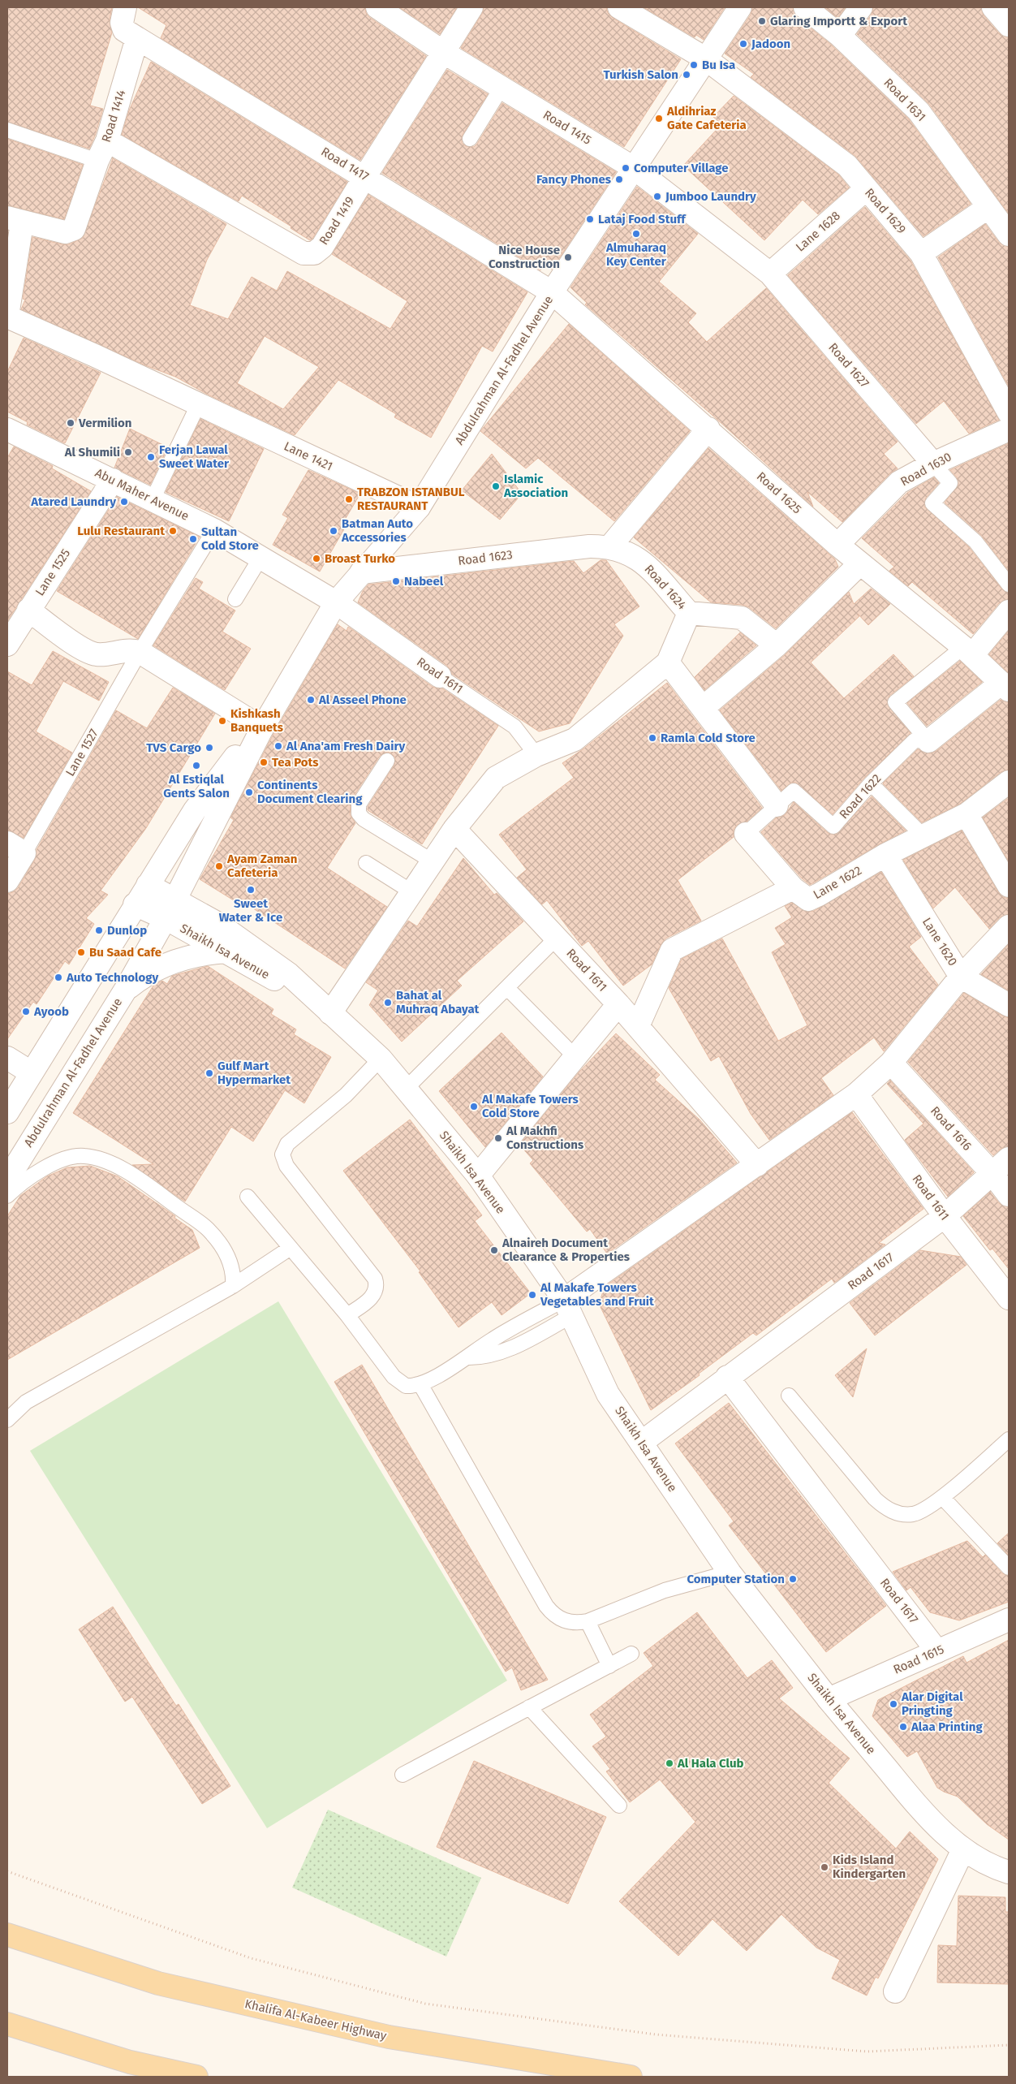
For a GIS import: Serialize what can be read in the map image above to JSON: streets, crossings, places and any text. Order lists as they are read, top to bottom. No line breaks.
{"streets":{"main road":["Khalifa Al-Kabeer Highway"],"street":["Road 1631","Road 1414","Road 1415","Road 1417","Road 1629","Road 1419","Lane 1628","Road 1627","Abdulrahman Al-Fadhel Avenue","Lane 1421","Road 1630","Road 1625","Abu Maher Avenue","Road 1623","Lane 1525","Road 1624","Road 1611","Lane 1527","Road 1622","Lane 1622","Lane 1620","Shaikh Isa Avenue","Road 1616","Road 1617","Road 1615"]},"crossings":[["Road 1414","Road 1417"],["Road 1414","Road 1419"],["Road 1414","Lane 1421"],["Road 1415","Road 1419"],["Road 1415","Road 1627"],["Road 1415","Abdulrahman Al-Fadhel Avenue"],["Road 1417","Road 1419"],["Road 1417","Abdulrahman Al-Fadhel Avenue"],["Road 1417","Road 1625"],["Road 1629","Lane 1628"],["Road 1629","Abdulrahman Al-Fadhel Avenue"],["Lane 1628","Road 1627"],["Road 1627","Abdulrahman Al-Fadhel Avenue"],["Road 1627","Road 1630"],["Abdulrahman Al-Fadhel Avenue","Lane 1421"],["Abdulrahman Al-Fadhel Avenue","Road 1625"],["Abdulrahman Al-Fadhel Avenue","Abu Maher Avenue"],["Abdulrahman Al-Fadhel Avenue","Road 1623"],["Abdulrahman Al-Fadhel Avenue","Road 1611"],["Abdulrahman Al-Fadhel Avenue","Shaikh Isa Avenue"],["Road 1630","Road 1625"],["Abu Maher Avenue","Lane 1525"],["Abu Maher Avenue","Road 1611"],["Abu Maher Avenue","Lane 1527"],["Road 1623","Road 1624"],["Road 1611","Road 1617"],["Road 1622","Lane 1622"],["Lane 1622","Lane 1620"],["Lane 1620","Road 1616"],["Shaikh Isa Avenue","Road 1617"],["Shaikh Isa Avenue","Road 1615"],["Road 1616","Road 1617"],["Road 1617","Road 1615"]],"places":["Glaring Importt & Export","Jadoon","Bu Isa","Turkish Salon","Aldihriaz Gate Cafeteria","Computer Village","Fancy Phones","Jumboo Laundry","Lataj Food Stuff","Almuharaq Key Center","Nice House Construction","Vermilion","Al Shumili","Ferjan Lawal Sweet Water","Islamic Association","TRABZON ISTANBUL RESTAURANT","Atared Laundry","Lulu Restaurant","Batman Auto Accessories","Sultan Cold Store","Broast Turko","Nabeel","Al Asseel Phone","Kishkash Banquets","Ramla Cold Store","Al Ana'am Fresh Dairy","TVS Cargo","Tea Pots","Al Estiqlal Gents Salon","Continents Document Clearing","Ayam Zaman Cafeteria","Sweet Water & Ice","Dunlop","Bu Saad Cafe","Auto Technology","Bahat al Muhraq Abayat","Ayoob","Gulf Mart Hypermarket","Al Makafe Towers Cold Store","Al Makhfi Constructions","Alnaireh Document Clearance & Properties","Al Makafe Towers Vegetables and Fruit","Computer Station","Alar Digital Pringting","Alaa Printing","Al Hala Club","Kids Island Kindergarten"]}
